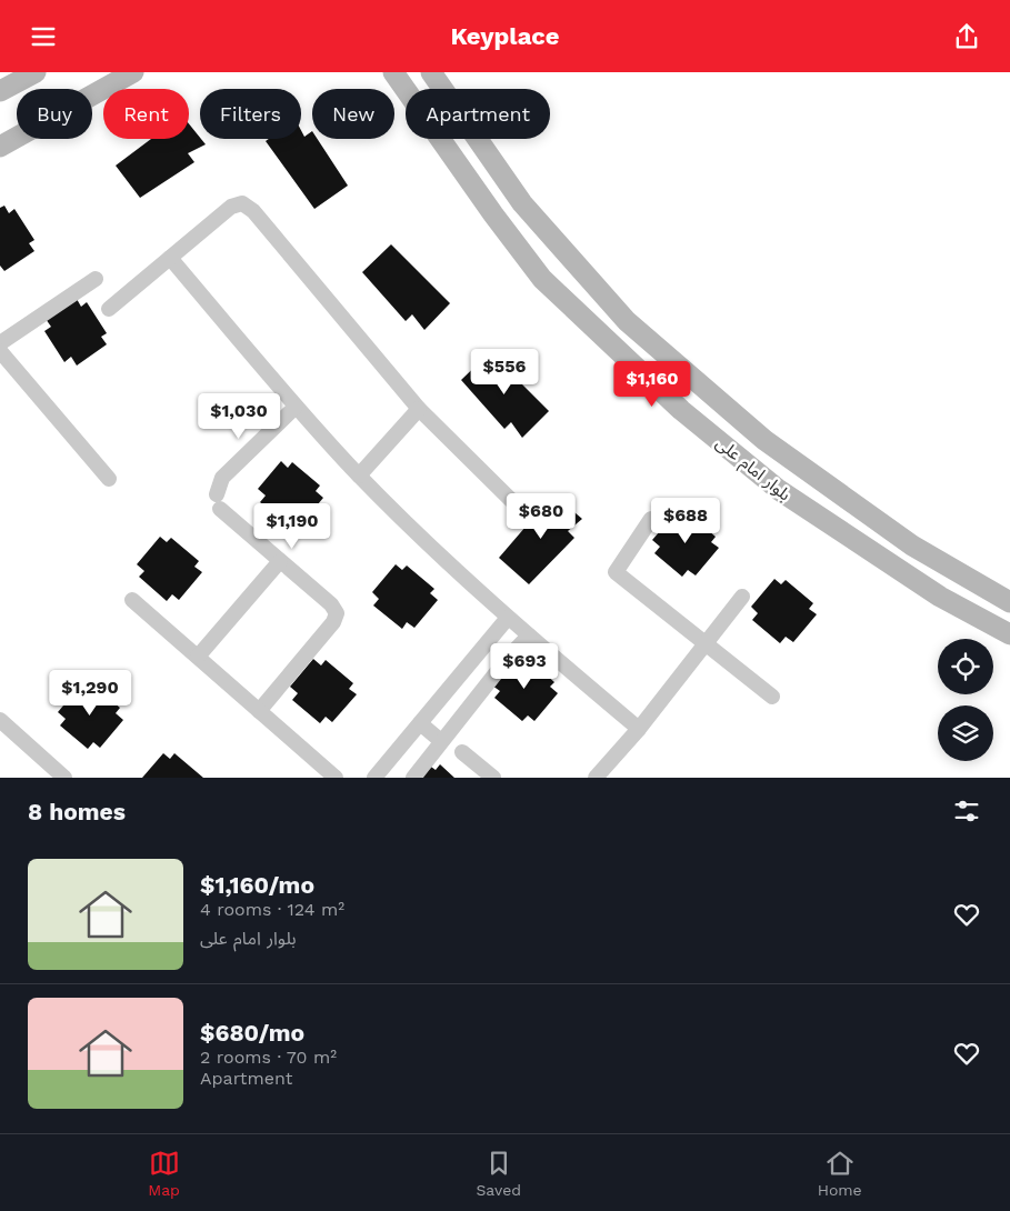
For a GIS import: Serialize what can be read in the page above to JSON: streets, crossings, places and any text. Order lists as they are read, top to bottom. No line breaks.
{"streets":{"main road":["بلوار امام علی"]},"page":{"header":"Keyplace","chip":["Buy","Rent","Filters","New","Apartment"],"price":["$556","$1,160","$1,030","$680","$688","$1,190","$693","$1,290"],"heading":"8 homes","list":[{"name":"$1,160/mo","note":"4 rooms · 124 m² · بلوار امام علی"},{"name":"$680/mo","note":"2 rooms · 70 m² · Apartment"}],"tabs":["Map","Saved","Home"]}}
